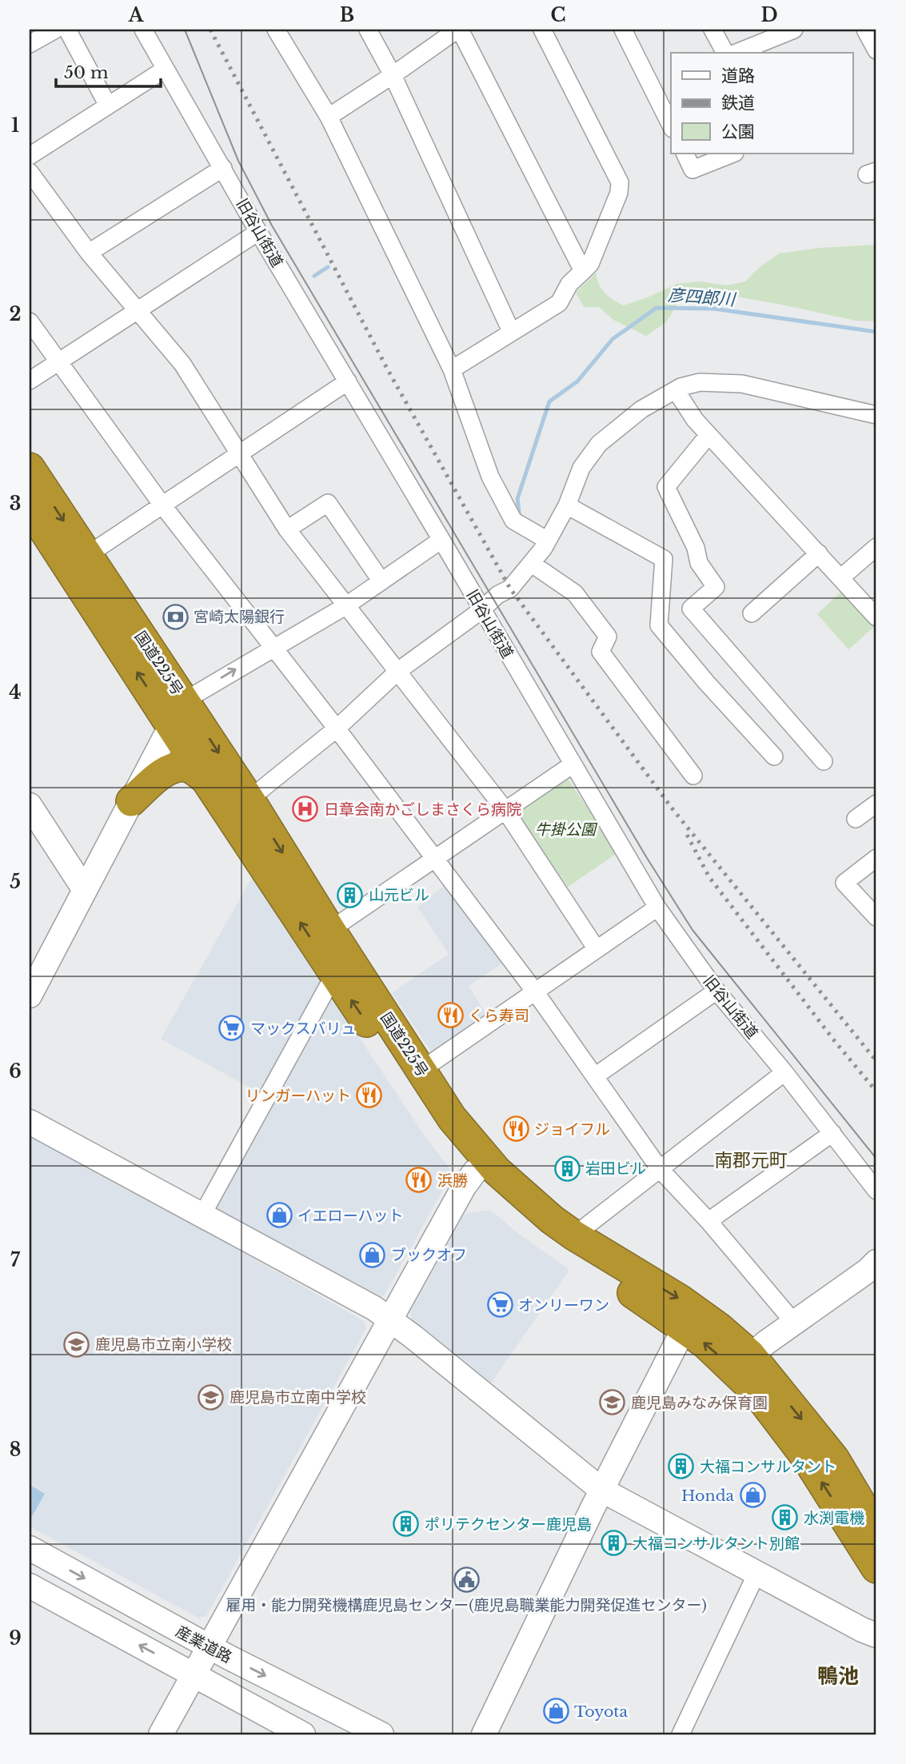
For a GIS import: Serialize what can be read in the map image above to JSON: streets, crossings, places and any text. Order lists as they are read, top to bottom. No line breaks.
{"streets":{"highway":["国道225号"],"street":["旧谷山街道","産業道路"]},"districts":["南郡元町","鴨池"],"water":["彦四郎川"],"parks":["牛掛公園"],"places":{"bank":["宮崎太陽銀行"],"hospital":["日章会南かごしまさくら病院"],"building":["山元ビル","岩田ビル","大福コンサルタント","水渕電機","ポリテクセンター鹿児島","大福コンサルタント別館"],"restaurant":["くら寿司","リンガーハット","ジョイフル","浜勝"],"supermarket":["マックスバリュ","オンリーワン"],"shop":["イエローハット","ブックオフ","Honda","Toyota"],"school or university":["鹿児島市立南小学校","鹿児島市立南中学校","鹿児島みなみ保育園"],"public building":["雇用・能力開発機構鹿児島センター(鹿児島職業能力開発促進センター)"]},"legend":["道路","鉄道","公園"],"scale_bar":"50 m","grid":{"columns":["A","B","C","D"],"rows":["1","2","3","4","5","6","7","8","9"]}}
